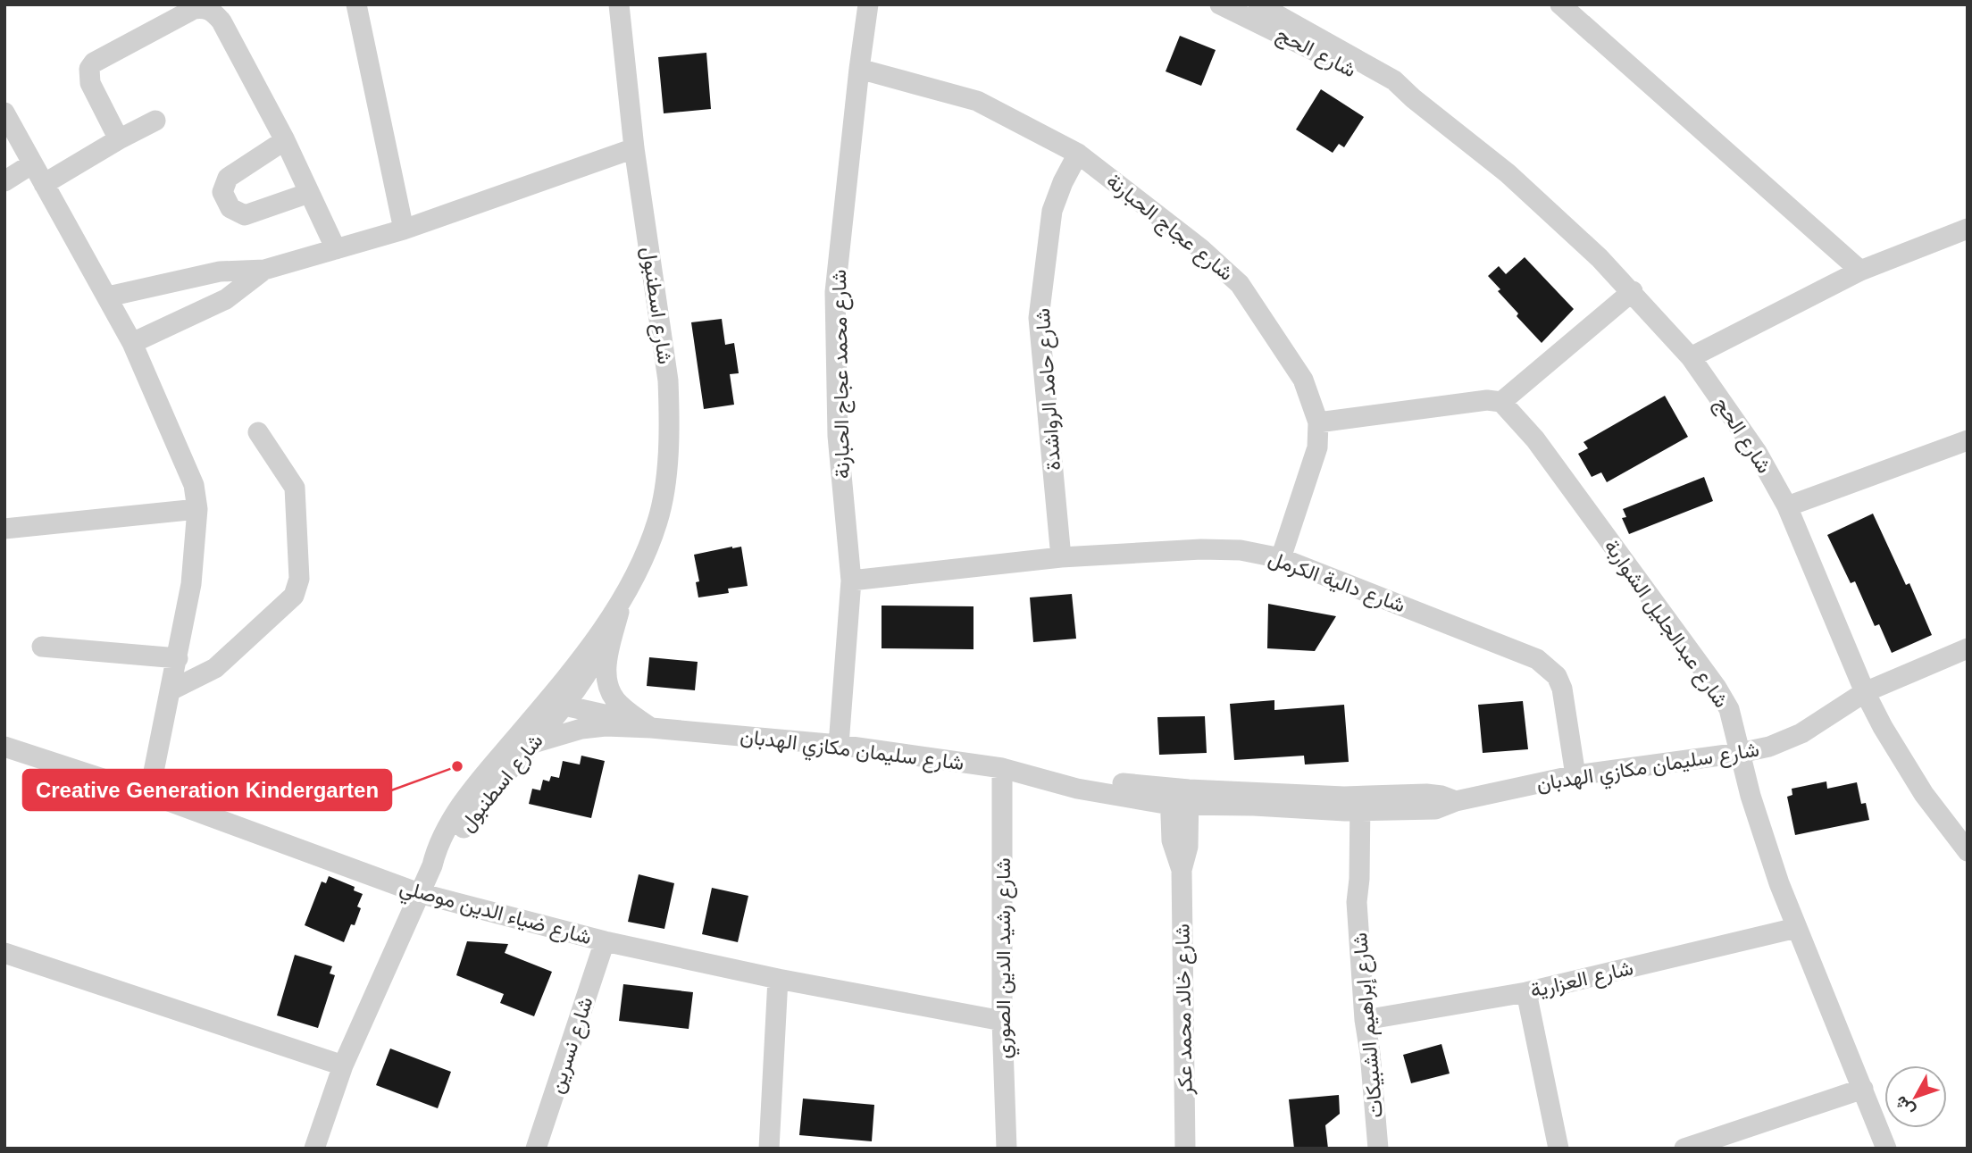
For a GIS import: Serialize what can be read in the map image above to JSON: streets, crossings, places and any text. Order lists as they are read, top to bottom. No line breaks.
{"streets":{"street":["شارع الحج","شارع عجاج الحبارنة","شارع اسطنبول","شارع محمد عجاج الحبارنة","شارع حامد الرواشدة","شارع دالية الكرمل","شارع عبدالجليل الشواربة","شارع سليمان مكازي الهدبان","شارع ضياء الدين موصلي","شارع رشيد الدين الصوري","شارع العزارية","شارع خالد محمد عكر","شارع إبراهيم الشبيكات","شارع نسرين"]},"crossings":[["شارع الحج","شارع سليمان مكازي الهدبان"],["شارع عجاج الحبارنة","شارع محمد عجاج الحبارنة"],["شارع عجاج الحبارنة","شارع حامد الرواشدة"],["شارع عجاج الحبارنة","شارع دالية الكرمل"],["شارع اسطنبول","شارع سليمان مكازي الهدبان"],["شارع اسطنبول","شارع ضياء الدين موصلي"],["شارع محمد عجاج الحبارنة","شارع دالية الكرمل"],["شارع محمد عجاج الحبارنة","شارع سليمان مكازي الهدبان"],["شارع حامد الرواشدة","شارع دالية الكرمل"],["شارع دالية الكرمل","شارع سليمان مكازي الهدبان"],["شارع عبدالجليل الشواربة","شارع سليمان مكازي الهدبان"],["شارع عبدالجليل الشواربة","شارع العزارية"],["شارع سليمان مكازي الهدبان","شارع رشيد الدين الصوري"],["شارع سليمان مكازي الهدبان","شارع خالد محمد عكر"],["شارع سليمان مكازي الهدبان","شارع إبراهيم الشبيكات"],["شارع ضياء الدين موصلي","شارع رشيد الدين الصوري"],["شارع ضياء الدين موصلي","شارع نسرين"],["شارع العزارية","شارع إبراهيم الشبيكات"]],"places":["Creative Generation Kindergarten"],"north":"bottom left"}
